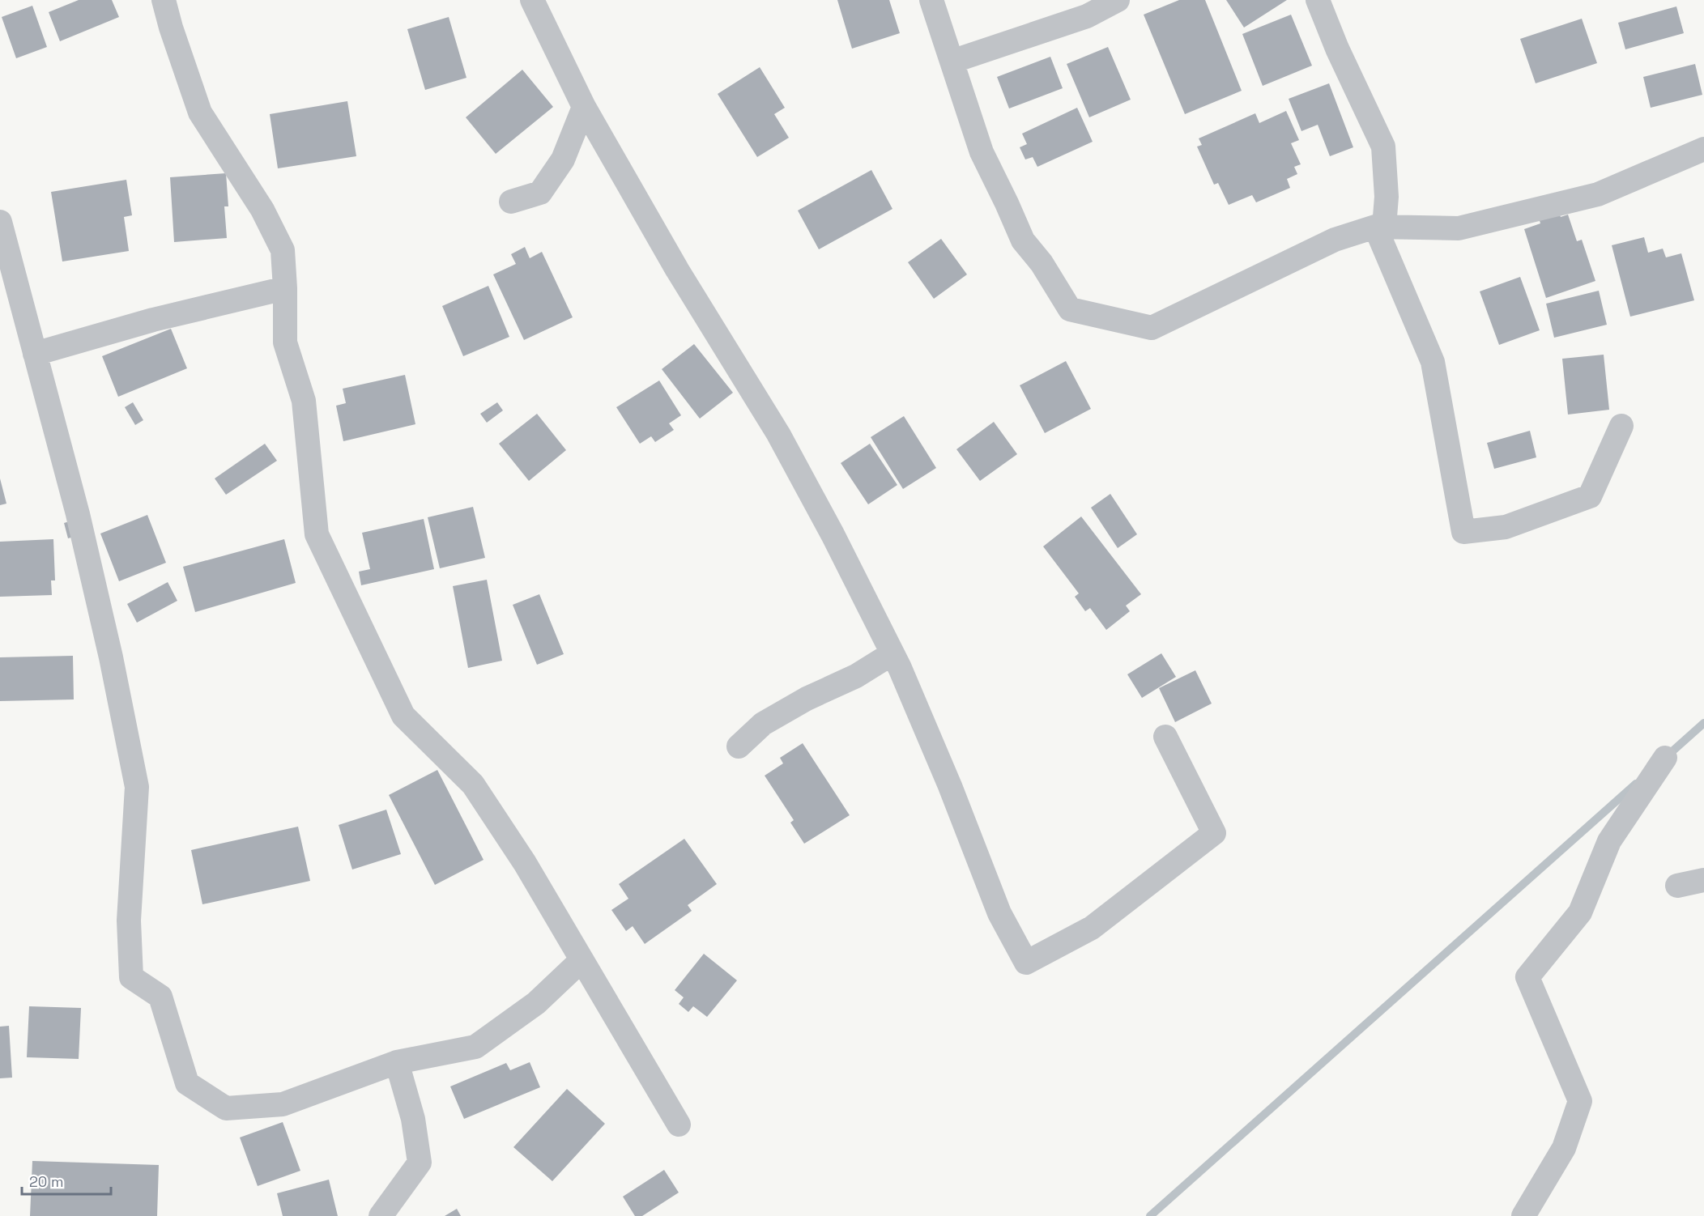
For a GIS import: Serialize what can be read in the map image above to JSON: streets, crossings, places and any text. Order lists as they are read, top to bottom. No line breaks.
{"scale_bar":"20 m"}
